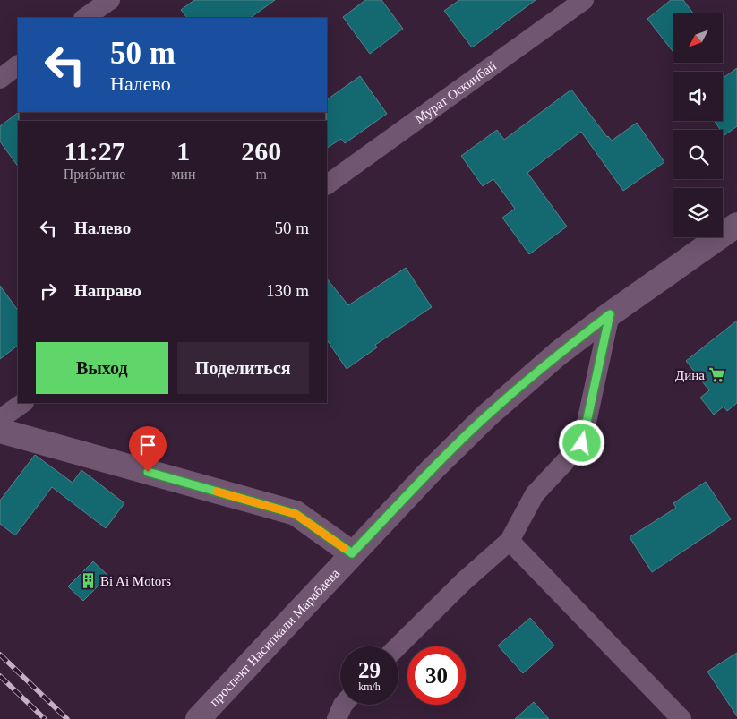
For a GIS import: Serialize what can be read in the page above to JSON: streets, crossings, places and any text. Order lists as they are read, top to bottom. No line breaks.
{"streets":{"main road":["проспект Насипкали Марабаева"],"street":["Мурат Оскинбай"]},"places":{"supermarket":["Дина"],"building":["Bi Ai Motors"]},"north":"bottom left","page":{"turn":["50 m","Налево"],"eta":["11:27","Прибытие","1","мин","260","m"],"list":[{"name":"Налево","value":"50 m"},{"name":"Направо","value":"130 m"}],"buttons":["Выход","Поделиться"],"speed":"29 km/h","limit":"30"}}
